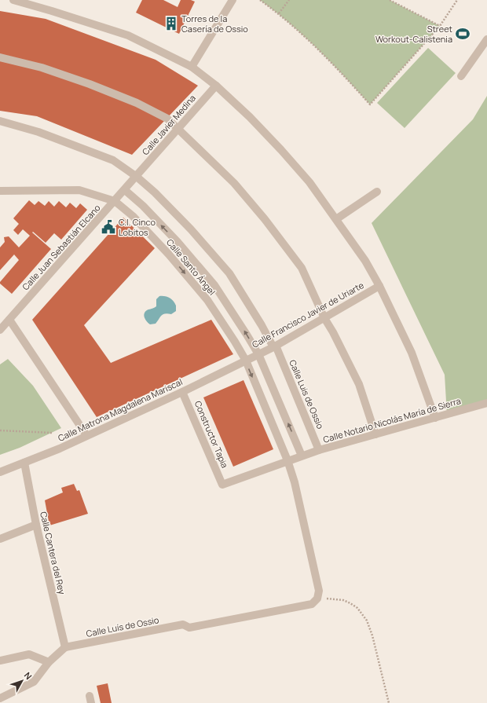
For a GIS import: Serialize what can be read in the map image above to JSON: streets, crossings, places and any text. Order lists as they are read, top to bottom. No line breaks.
{"streets":{"street":["Calle Javier Medina","Calle Juan Sebastián Elcano","Calle Santo Ángel","Calle Francisco Javier de Uriarte","Calle Luis de Ossio","Calle Matrona Magdalena Mariscal","Calle Notario Nicolás María de Sierra","Constructor Tapia","Calle Cantera del Rey","Calle Luís de Ossio"]},"crossings":[["Calle Javier Medina","Calle Juan Sebastián Elcano"],["Calle Juan Sebastián Elcano","Calle Santo Ángel"],["Calle Santo Ángel","Calle Francisco Javier de Uriarte"],["Calle Santo Ángel","Calle Matrona Magdalena Mariscal"],["Calle Santo Ángel","Calle Notario Nicolás María de Sierra"],["Calle Santo Ángel","Calle Luís de Ossio"],["Calle Francisco Javier de Uriarte","Calle Luis de Ossio"],["Calle Francisco Javier de Uriarte","Calle Matrona Magdalena Mariscal"],["Calle Luis de Ossio","Calle Notario Nicolás María de Sierra"],["Calle Matrona Magdalena Mariscal","Constructor Tapia"],["Calle Matrona Magdalena Mariscal","Calle Cantera del Rey"],["Calle Notario Nicolás María de Sierra","Constructor Tapia"],["Calle Cantera del Rey","Calle Luís de Ossio"]],"places":{"building":["Torres de la Casería de Ossio"],"sports":["Street Workout-Calistenia"],"public building":["C.I. Cinco Lobitos"]},"north":"top right"}
